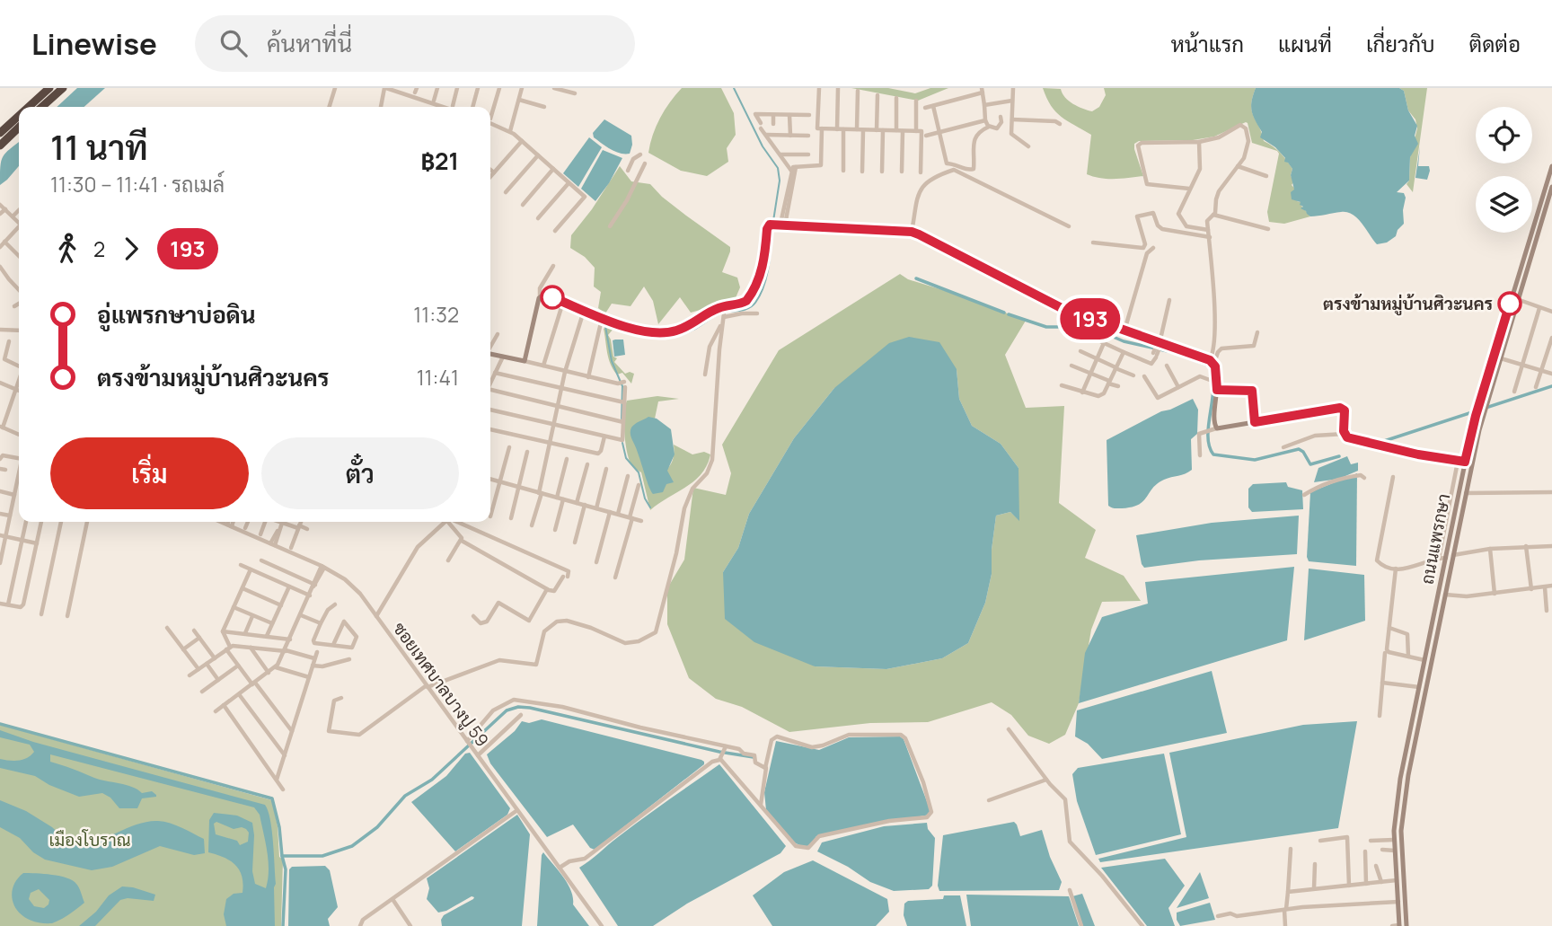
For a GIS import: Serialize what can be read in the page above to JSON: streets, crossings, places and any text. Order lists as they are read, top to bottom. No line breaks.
{"streets":{"main road":["ถนนแพรกษา"],"street":["ซอยเทศบาลบางปู 59"]},"parks":["เมืองโบราณ"],"places":["ตรงข้ามหมู่บ้านศิวะนคร"],"lines":["bus line 193"],"page":{"header":"Linewise","search":"ค้นหาที่นี่","nav":["หน้าแรก","แผนที่","เกี่ยวกับ","ติดต่อ"],"on_map":"193","heading":["11 นาที","11:30 – 11:41 · รถเมล์","฿21"],"legs":["2","193"],"list":[{"name":"อู่แพรกษาบ่อดิน","value":"11:32"},{"name":"ตรงข้ามหมู่บ้านศิวะนคร","value":"11:41"}],"buttons":["เริ่ม","ตั๋ว"]}}
